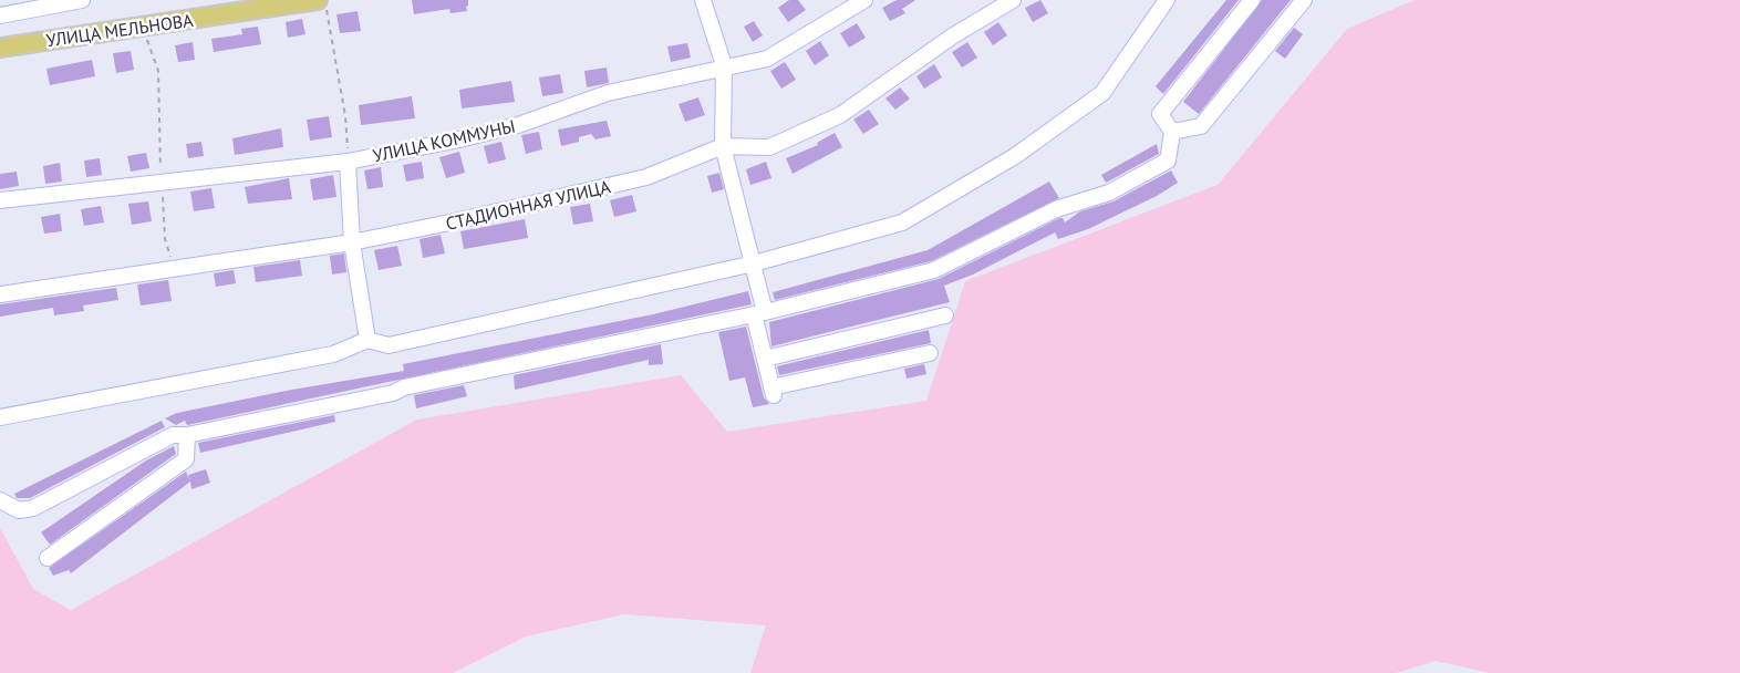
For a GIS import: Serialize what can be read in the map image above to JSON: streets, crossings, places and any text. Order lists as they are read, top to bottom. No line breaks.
{"streets":{"main road":["УЛИЦА МЕЛЬНОВА"],"street":["УЛИЦА КОММУНЫ","СТАДИОННАЯ УЛИЦА"]}}
